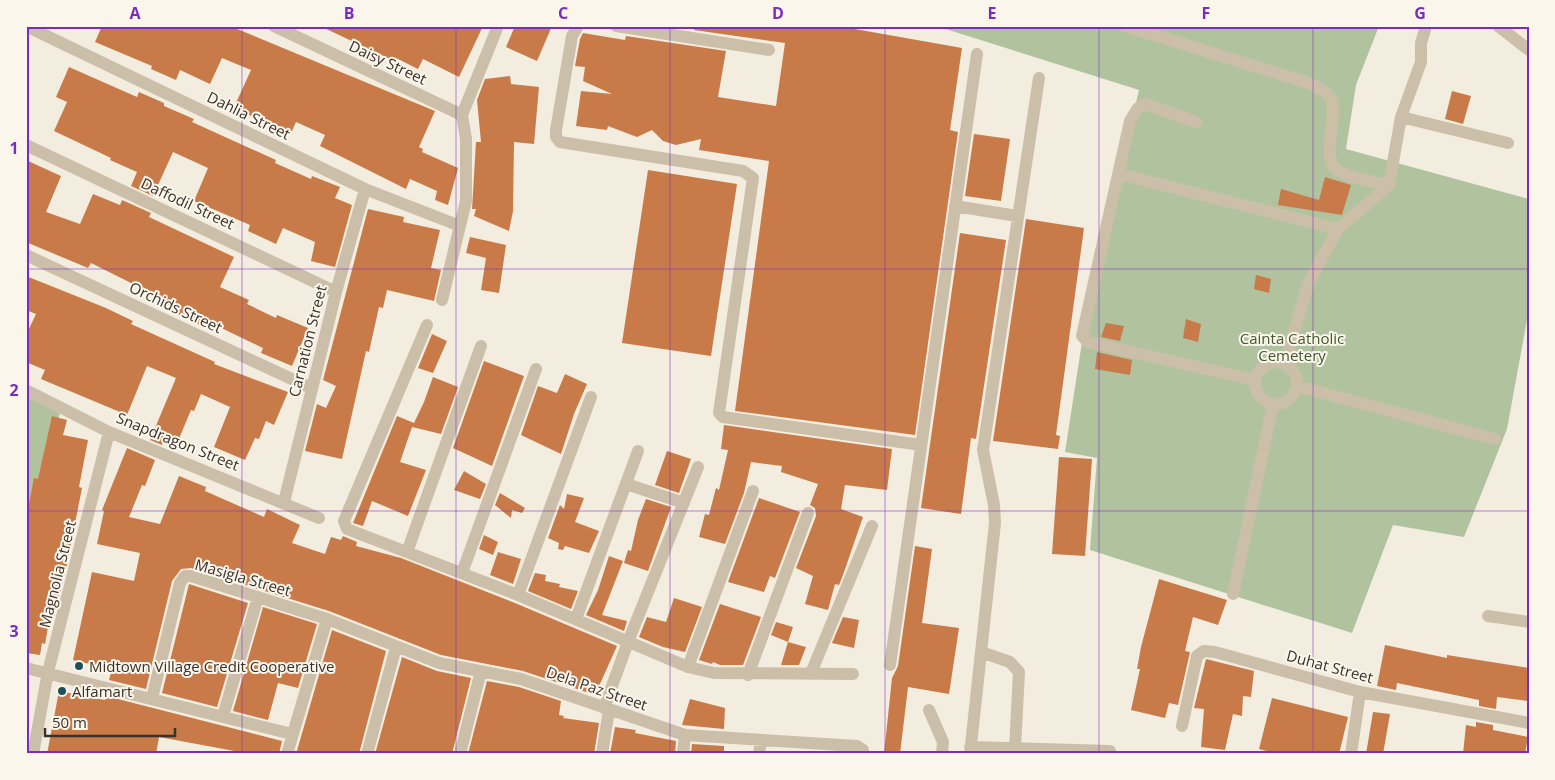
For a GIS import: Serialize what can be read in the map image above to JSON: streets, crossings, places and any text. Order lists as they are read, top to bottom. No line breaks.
{"streets":{"street":["Daisy Street","Dahlia Street","Daffodil Street","Orchids Street","Carnation Street","Snapdragon Street","Magnolia Street","Masigla Street","Duhat Street","Dela Paz Street"]},"crossings":[["Dahlia Street","Carnation Street"],["Daffodil Street","Carnation Street"],["Orchids Street","Carnation Street"],["Carnation Street","Snapdragon Street"],["Snapdragon Street","Magnolia Street"],["Masigla Street","Dela Paz Street"]],"parks":["Cainta Catholic Cemetery"],"places":["Midtown Village Credit Cooperative","Alfamart"],"scale_bar":"50 m","grid":{"columns":["A","B","C","D","E","F","G"],"rows":["1","2","3"]}}
